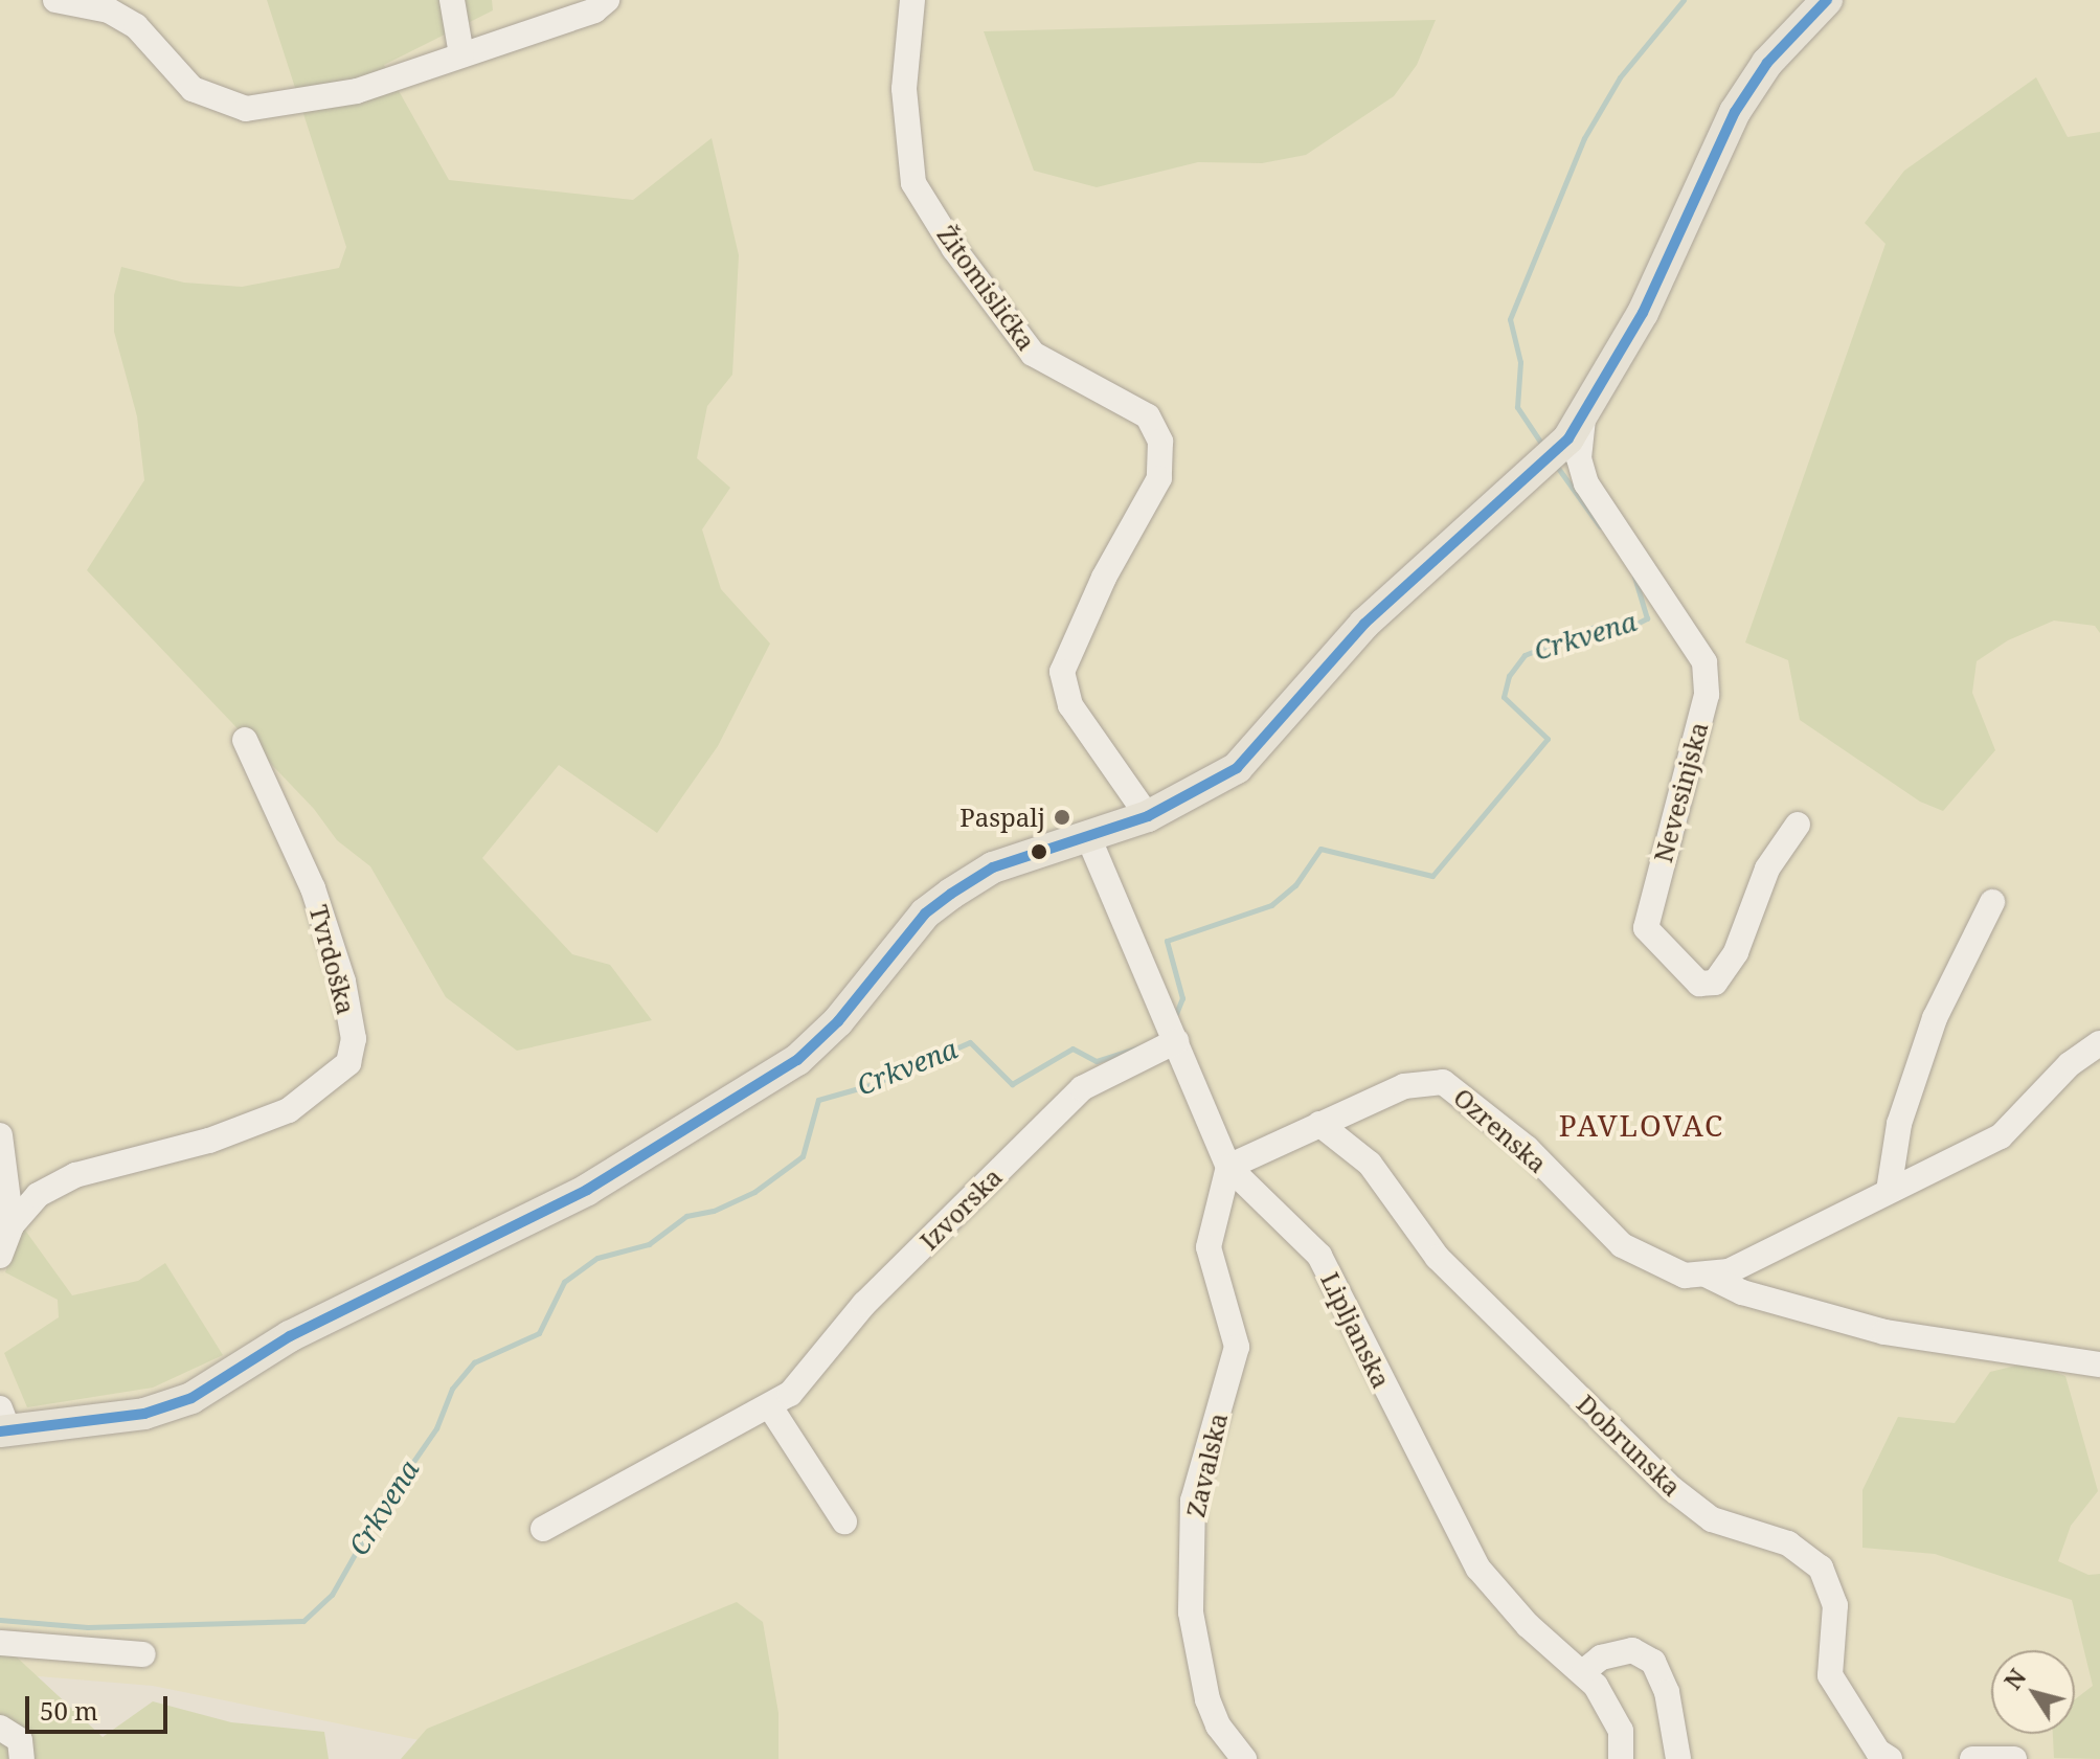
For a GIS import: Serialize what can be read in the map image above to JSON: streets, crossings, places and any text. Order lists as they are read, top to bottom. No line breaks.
{"streets":{"street":["Žitomislićka","Nevesinjska","Tvrdoška","Ozrenska","Izvorska","Lipljanska","Dobrunska","Zavalska"]},"crossings":[["Ozrenska","Lipljanska"],["Ozrenska","Dobrunska"],["Ozrenska","Zavalska"],["Izvorska","Lipljanska"],["Lipljanska","Zavalska"]],"districts":["PAVLOVAC"],"water":["Crkvena"],"places":["Paspalj"],"scale_bar":"50 m","north":"top left"}
